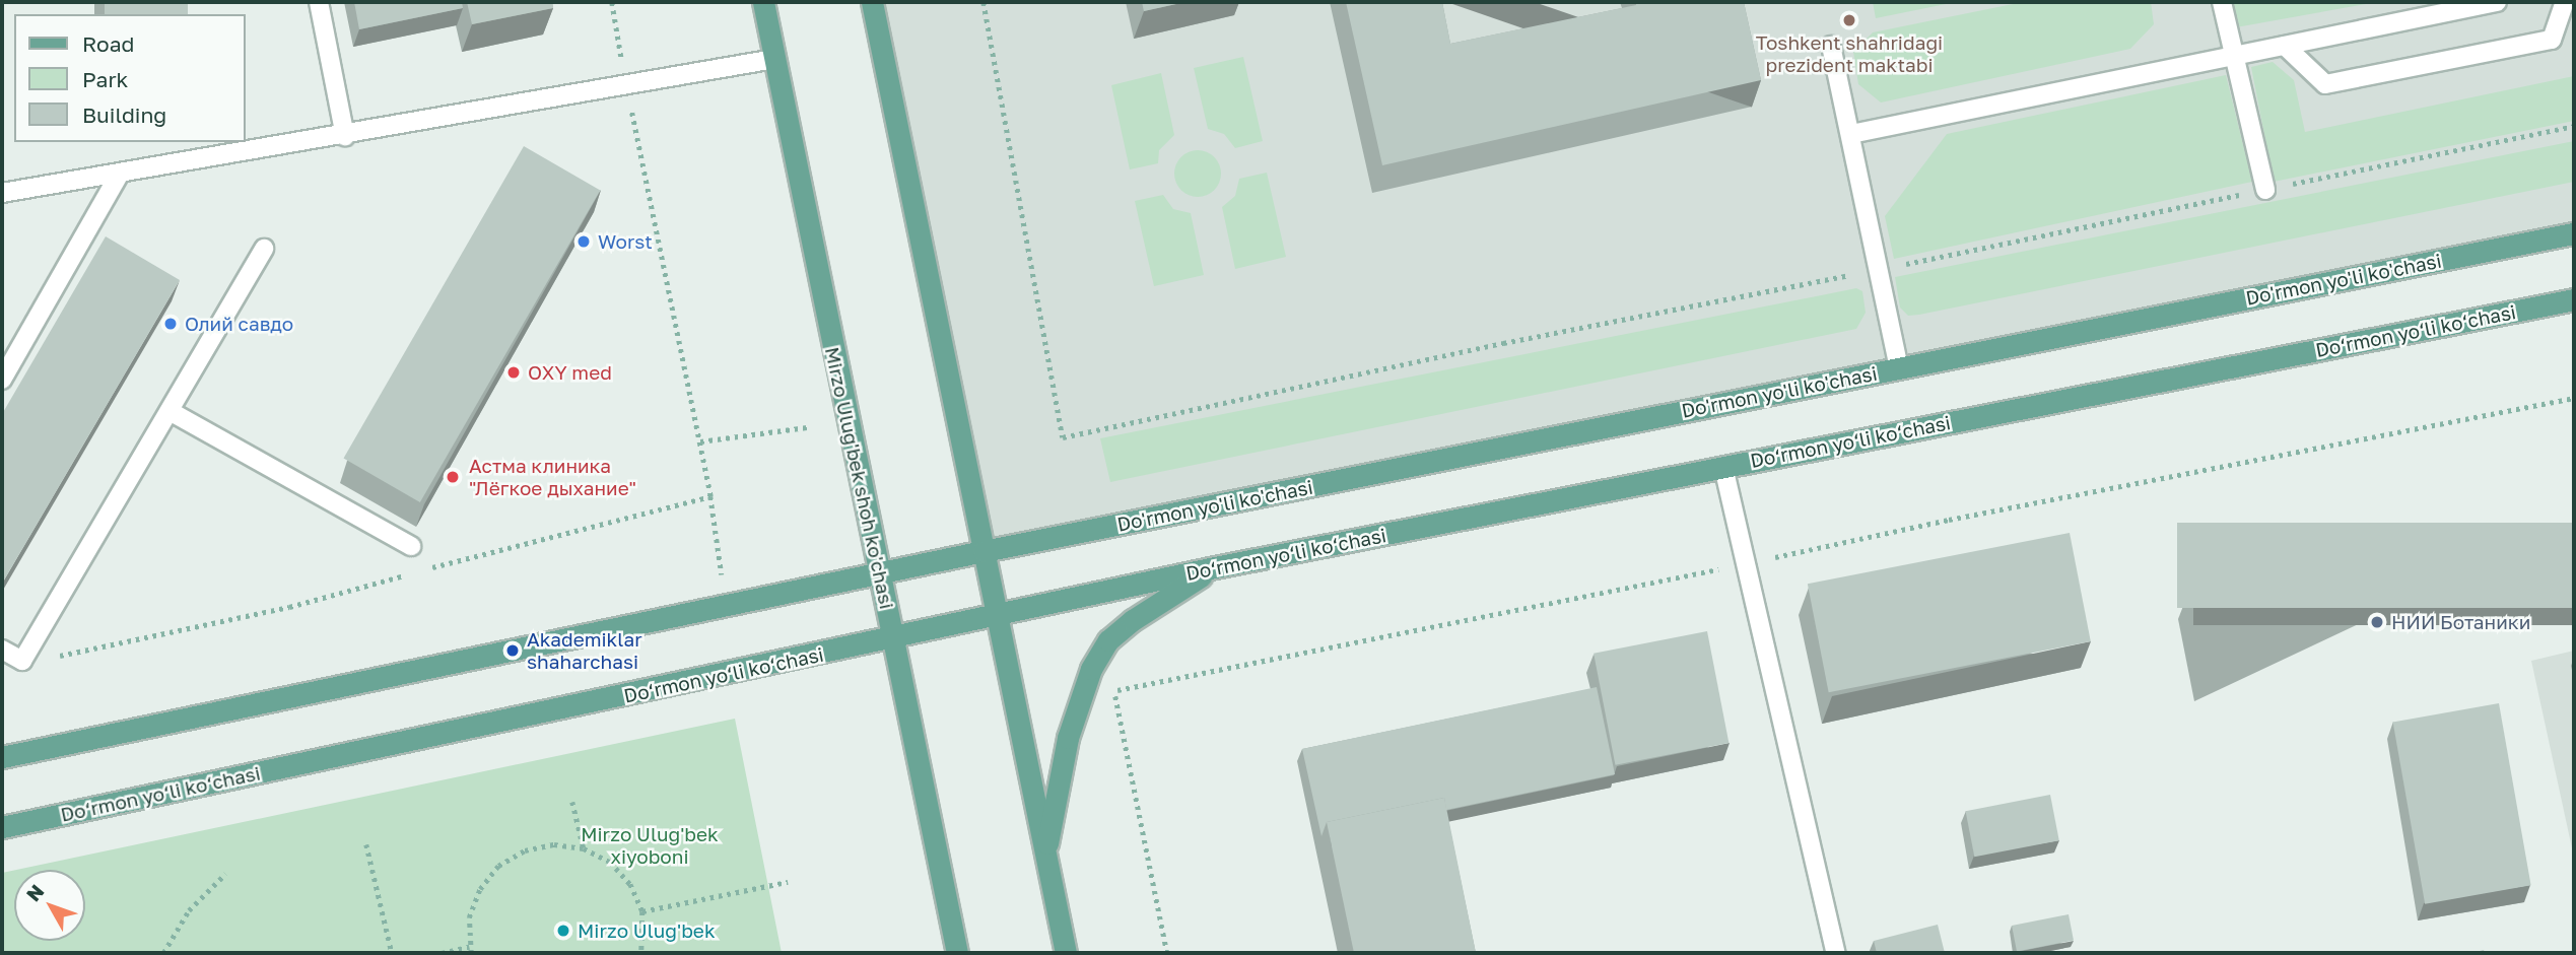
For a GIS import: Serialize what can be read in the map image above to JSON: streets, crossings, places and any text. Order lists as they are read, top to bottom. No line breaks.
{"streets":{"main road":["Do'rmon yo'li ko'chasi","Do‘rmon yo‘li ko‘chasi","Mirzo Ulug'bek shoh ko'chasi"]},"crossings":[["Do‘rmon yo‘li ko‘chasi","Mirzo Ulug'bek shoh ko'chasi"]],"parks":["Mirzo Ulug'bek xiyoboni"],"places":["Toshkent shahridagi prezident maktabi","Worst","Олий савдо","OXY med","Астма клиника \"Лёгкое дыхание\"","НИИ Ботаники","Akademiklar shaharchasi","Mirzo Ulug'bek"],"legend":["Road","Park","Building"],"north":"top left"}
